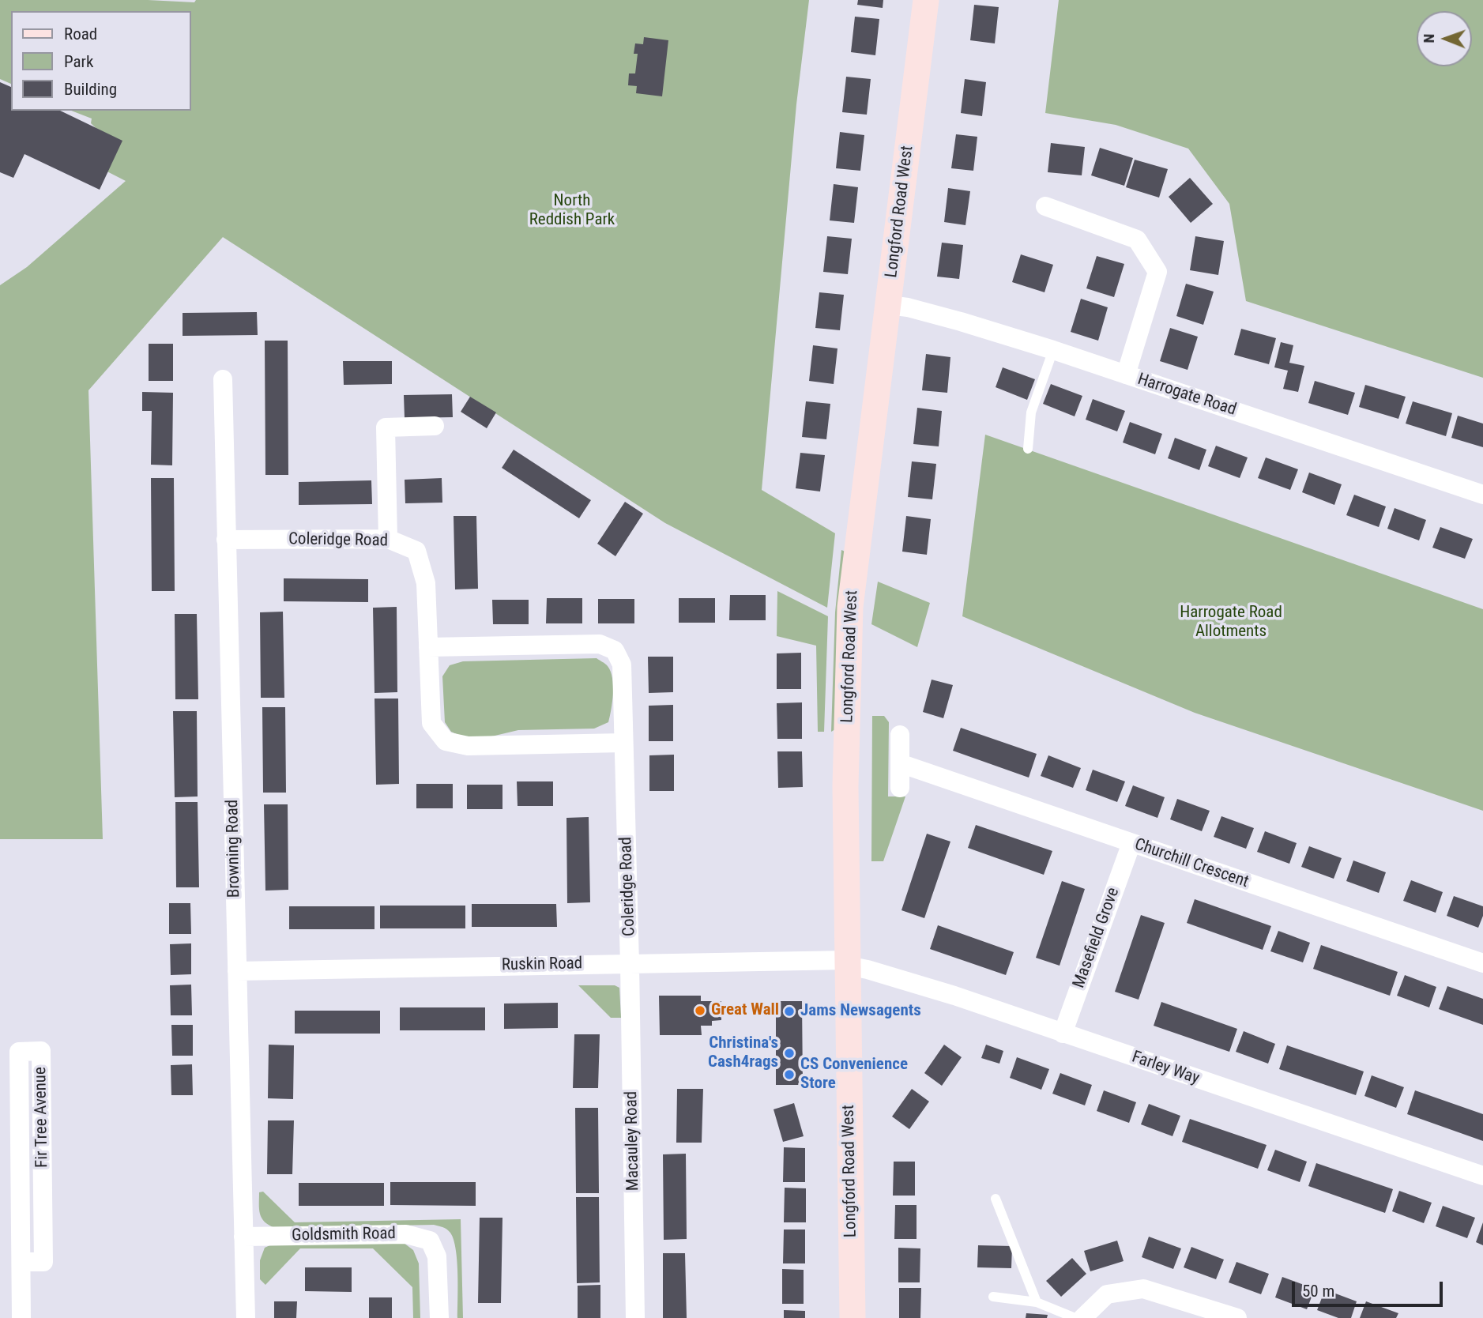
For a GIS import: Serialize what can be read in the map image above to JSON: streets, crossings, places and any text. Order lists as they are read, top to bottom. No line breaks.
{"streets":{"street":["Longford Road West","Harrogate Road","Coleridge Road","Browning Road","Churchill Crescent","Masefield Grove","Ruskin Road","Farley Way","Fir Tree Avenue","Macauley Road","Goldsmith Road"]},"crossings":[["Longford Road West","Harrogate Road"],["Longford Road West","Ruskin Road"],["Longford Road West","Farley Way"],["Coleridge Road","Browning Road"],["Coleridge Road","Ruskin Road"],["Coleridge Road","Macauley Road"],["Browning Road","Ruskin Road"],["Browning Road","Goldsmith Road"],["Churchill Crescent","Masefield Grove"],["Masefield Grove","Farley Way"],["Ruskin Road","Farley Way"],["Ruskin Road","Macauley Road"]],"parks":["North Reddish Park","Harrogate Road Allotments"],"places":["Great Wall","Jams Newsagents","Christina's Cash4rags","CS Convenience Store"],"legend":["Road","Park","Building"],"scale_bar":"50 m","north":"left"}
